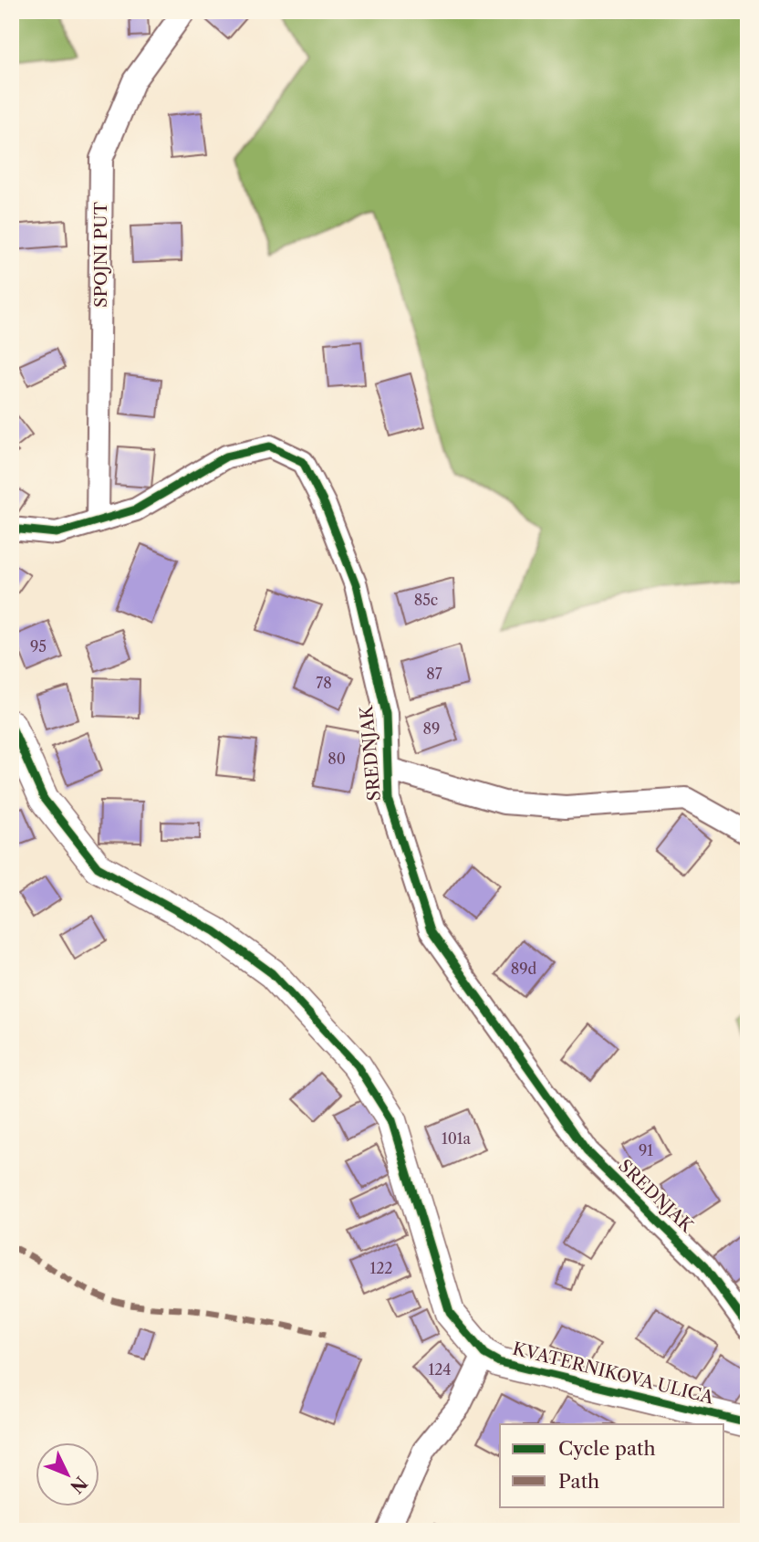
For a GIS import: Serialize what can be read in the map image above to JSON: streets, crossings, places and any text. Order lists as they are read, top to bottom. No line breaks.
{"streets":{"street":["SPOJNI PUT","SREDNJAK","KVATERNIKOVA ULICA"]},"crossings":[["SPOJNI PUT","SREDNJAK"]],"house_numbers":["85c","95","87","78","89","80","89d","101a","91","122","124"],"legend":["Cycle path","Path"],"north":"bottom right"}
